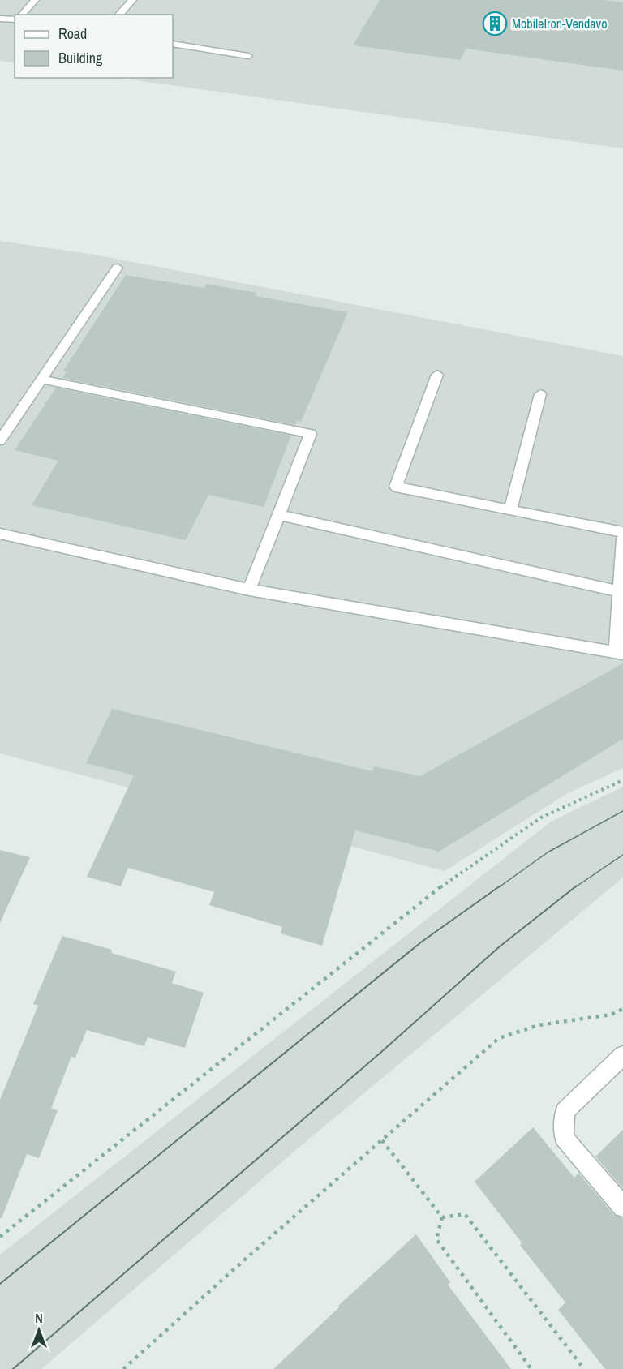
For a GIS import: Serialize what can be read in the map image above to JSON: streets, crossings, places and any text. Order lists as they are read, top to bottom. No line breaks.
{"places":{"building":["MobileIron-Vendavo"]},"legend":["Road","Building"],"north":"top"}
